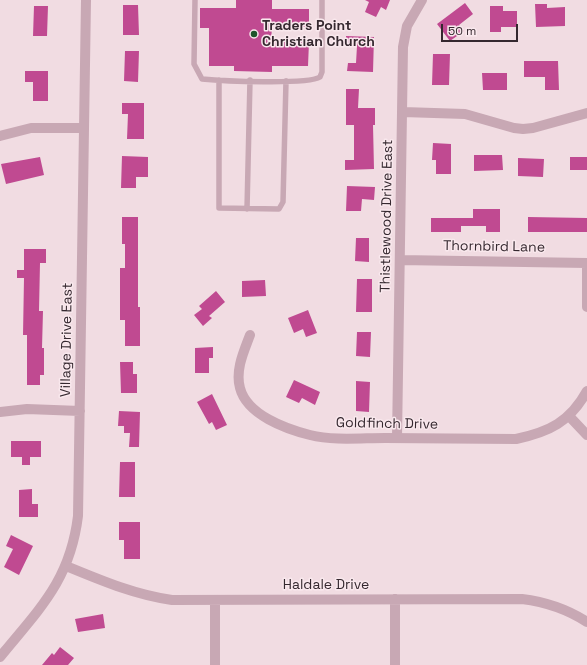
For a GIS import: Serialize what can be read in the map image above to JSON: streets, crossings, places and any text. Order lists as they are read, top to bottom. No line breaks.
{"streets":{"street":["Thistlewood Drive East","Thornbird Lane","Village Drive East","Goldfinch Drive","Haldale Drive"]},"crossings":[["Thistlewood Drive East","Thornbird Lane"],["Thistlewood Drive East","Goldfinch Drive"],["Village Drive East","Haldale Drive"]],"places":["Traders Point Christian Church"],"scale_bar":"50 m"}
